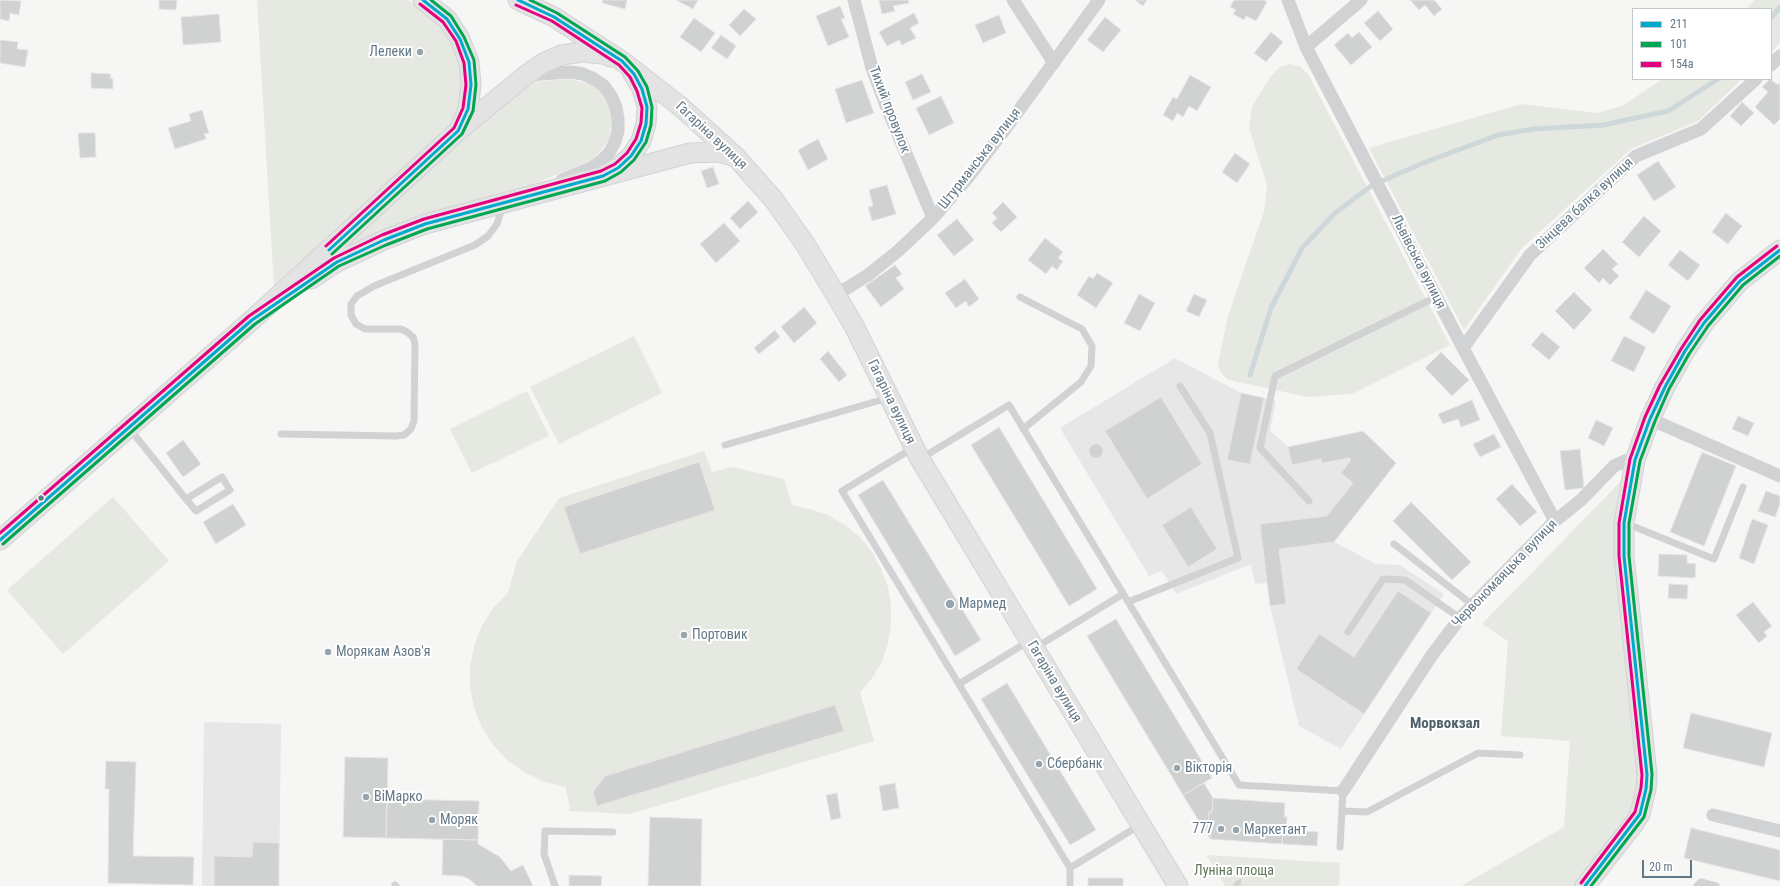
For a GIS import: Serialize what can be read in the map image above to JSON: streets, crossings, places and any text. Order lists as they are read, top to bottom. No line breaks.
{"streets":{"street":["Тихий провулок","Гагаріна вулиця","Штурманська вулиця","Зінцева балка вулиця","Львівська вулиця","Червономаяцька вулиця"]},"crossings":[["Тихий провулок","Штурманська вулиця"],["Гагаріна вулиця","Штурманська вулиця"],["Зінцева балка вулиця","Львівська вулиця"],["Львівська вулиця","Червономаяцька вулиця"]],"districts":["Морвокзал"],"parks":["Луніна площа"],"places":["Лелеки","Мармед","Портовик","Морякам Азов'я","Сбербанк","Вікторія","ВіМарко","Моряк","777","Маркетант"],"lines":["transit line 211","transit line 101","transit line 154а"],"legend":["211","101","154а"],"scale_bar":"20 m"}
